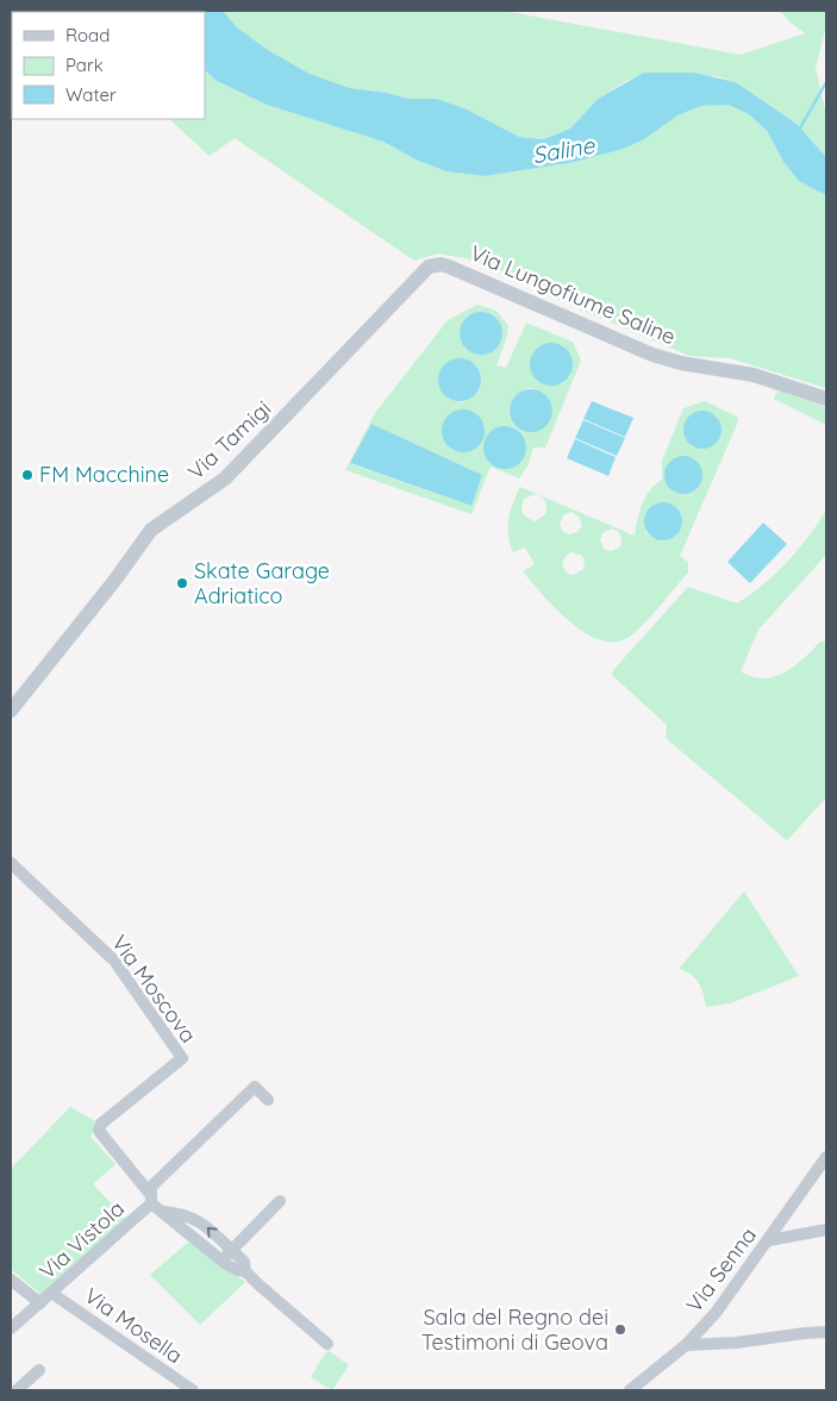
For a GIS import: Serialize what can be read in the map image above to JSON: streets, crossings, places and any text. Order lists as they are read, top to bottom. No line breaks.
{"streets":{"street":["Via Lungofiume Saline","Via Tamigi","Via Moscova","Via Vistola","Via Senna","Via Mosella"]},"crossings":[["Via Lungofiume Saline","Via Tamigi"],["Via Moscova","Via Vistola"],["Via Vistola","Via Mosella"]],"water":["Saline"],"places":["FM Macchine","Skate Garage Adriatico","Sala del Regno dei Testimoni di Geova"],"legend":["Road","Park","Water"]}
